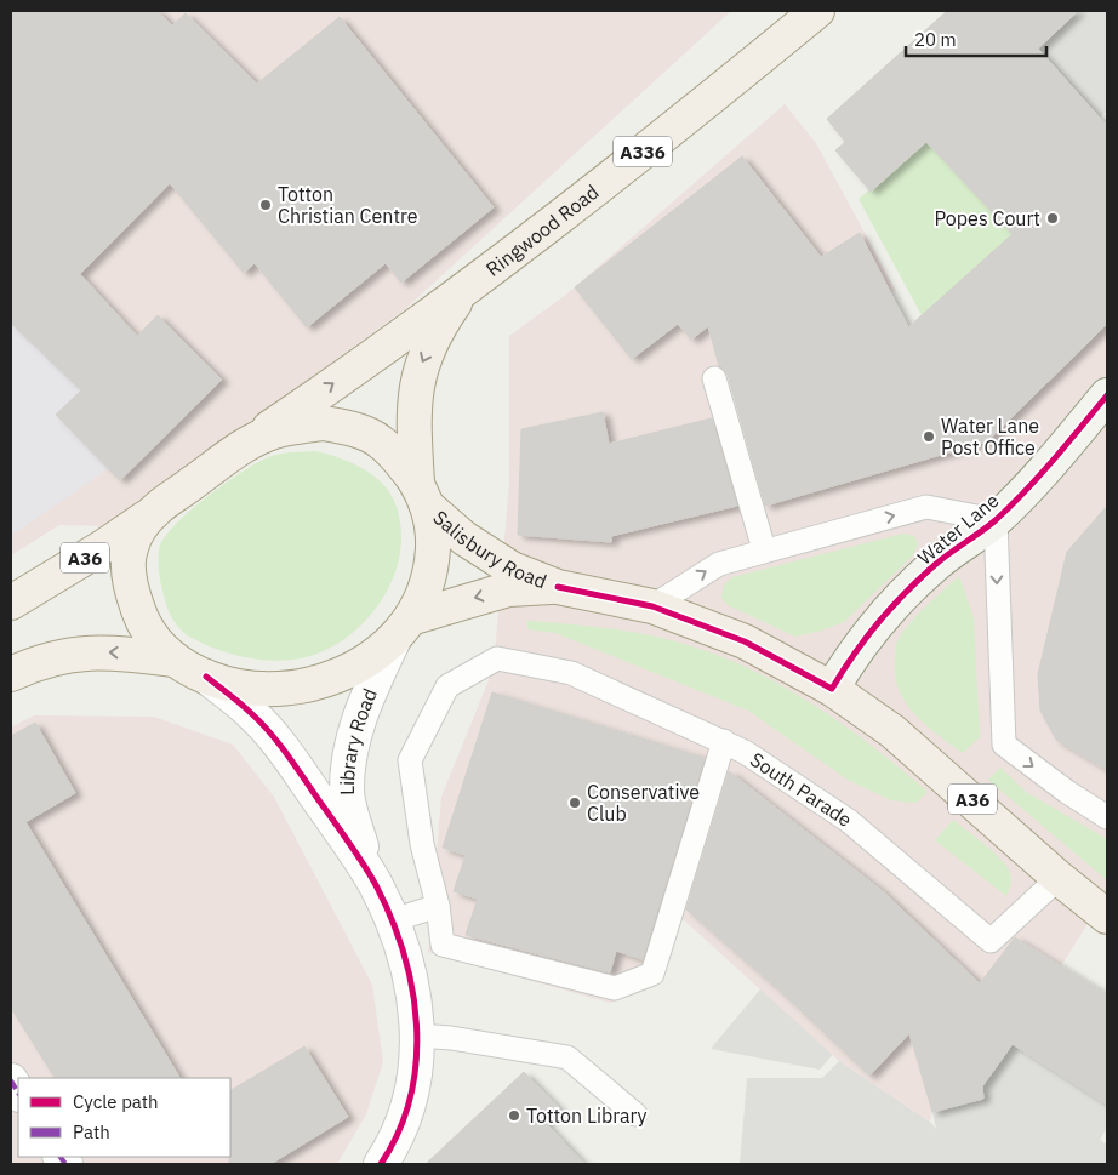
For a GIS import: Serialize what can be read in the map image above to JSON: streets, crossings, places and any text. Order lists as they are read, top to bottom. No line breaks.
{"streets":{"main road":["A336","Ringwood Road","Salisbury Road","A36"],"street":["Water Lane","Library Road"],"lane":["South Parade"]},"crossings":[["Ringwood Road","Salisbury Road"],["Ringwood Road","Library Road"],["Water Lane","Salisbury Road"],["Salisbury Road","Library Road"],["Salisbury Road","South Parade"]],"places":["Totton Christian Centre","Popes Court","Water Lane Post Office","Conservative Club","Totton Library"],"legend":["Cycle path","Path"],"scale_bar":"20 m"}
